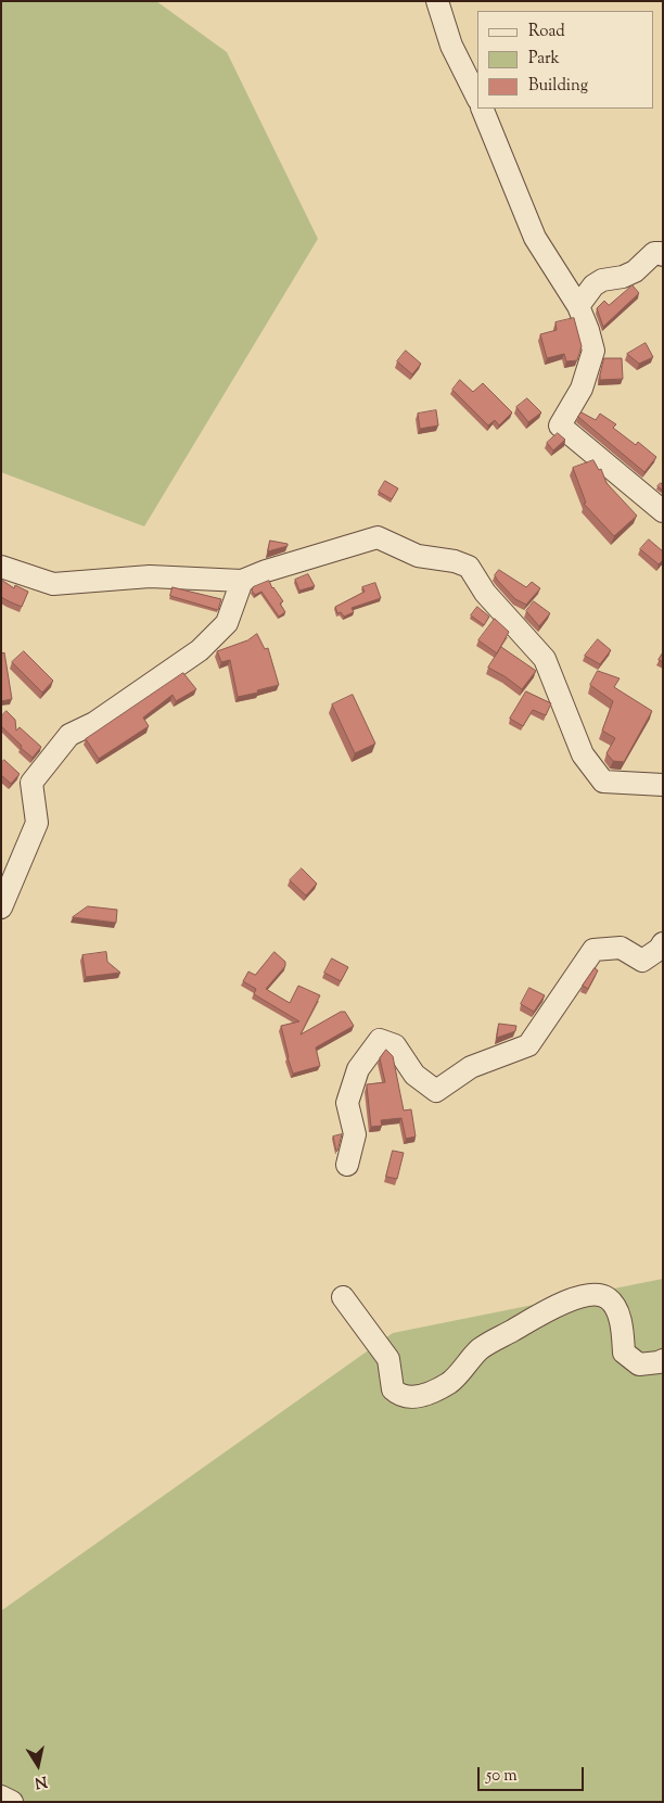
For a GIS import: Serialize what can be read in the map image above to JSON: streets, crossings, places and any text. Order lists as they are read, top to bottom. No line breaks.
{"legend":["Road","Park","Building"],"scale_bar":"50 m","north":"bottom"}
